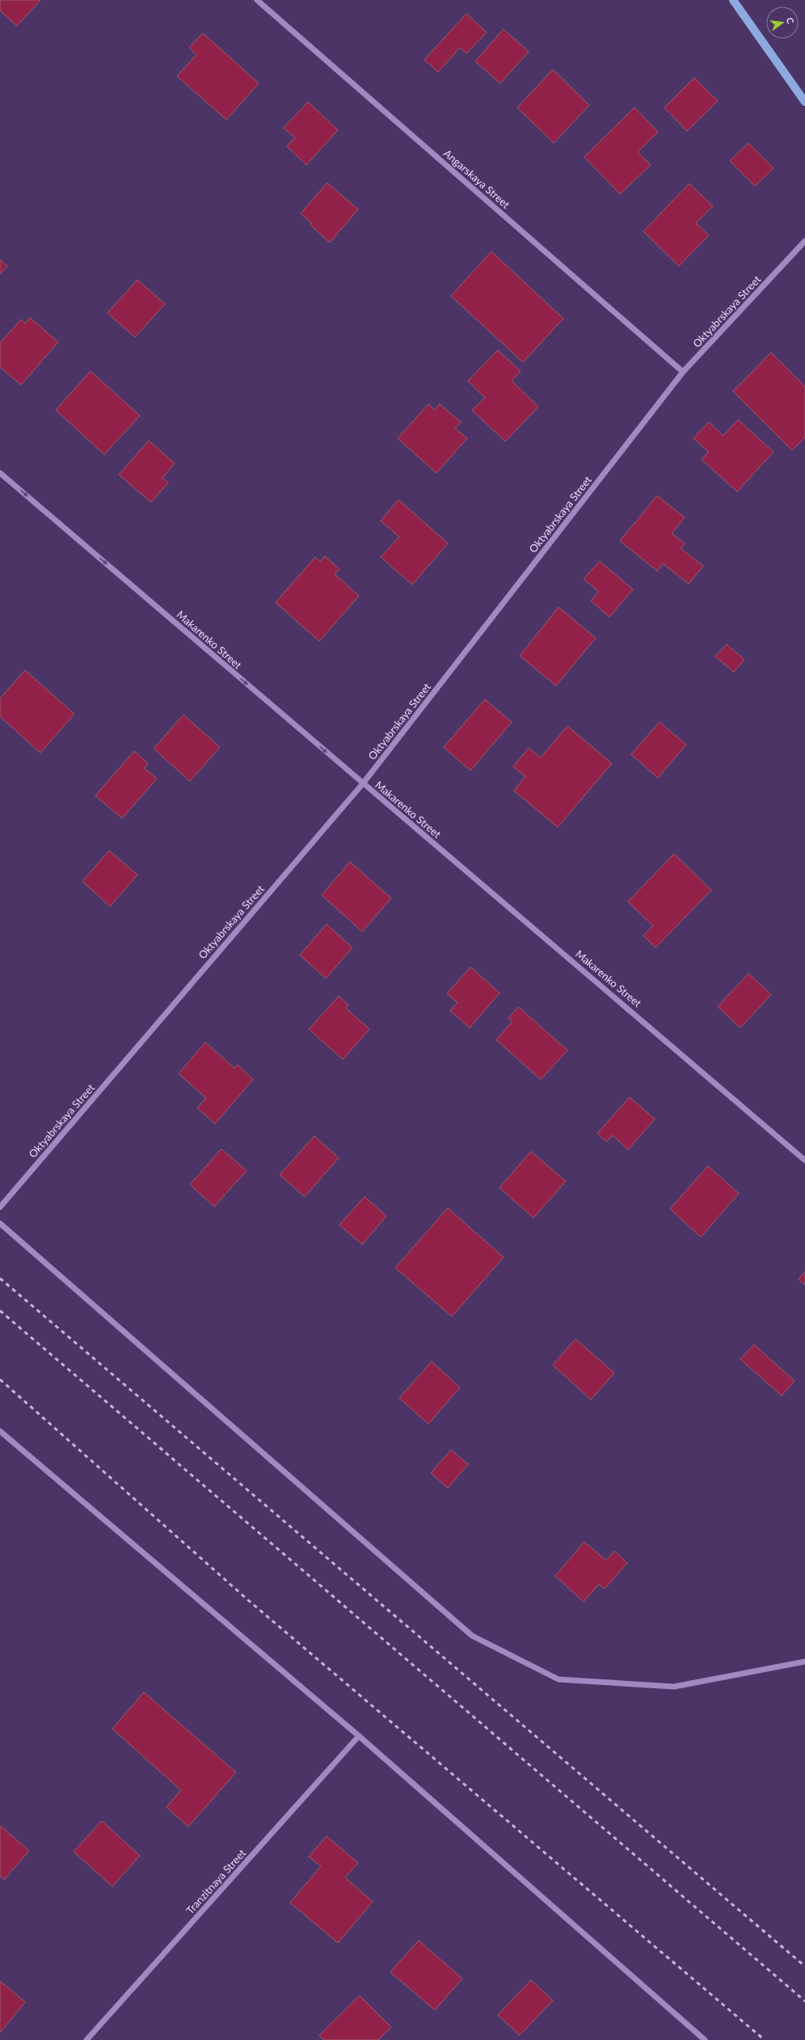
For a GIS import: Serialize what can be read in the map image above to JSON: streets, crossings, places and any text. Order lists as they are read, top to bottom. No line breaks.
{"streets":{"street":["Angarskaya Street","Oktyabrskaya Street","Makarenko Street","Tranzitnaya Street"]},"crossings":[["Angarskaya Street","Oktyabrskaya Street"],["Oktyabrskaya Street","Makarenko Street"]],"one_way":["Makarenko Street"],"north":"right"}
